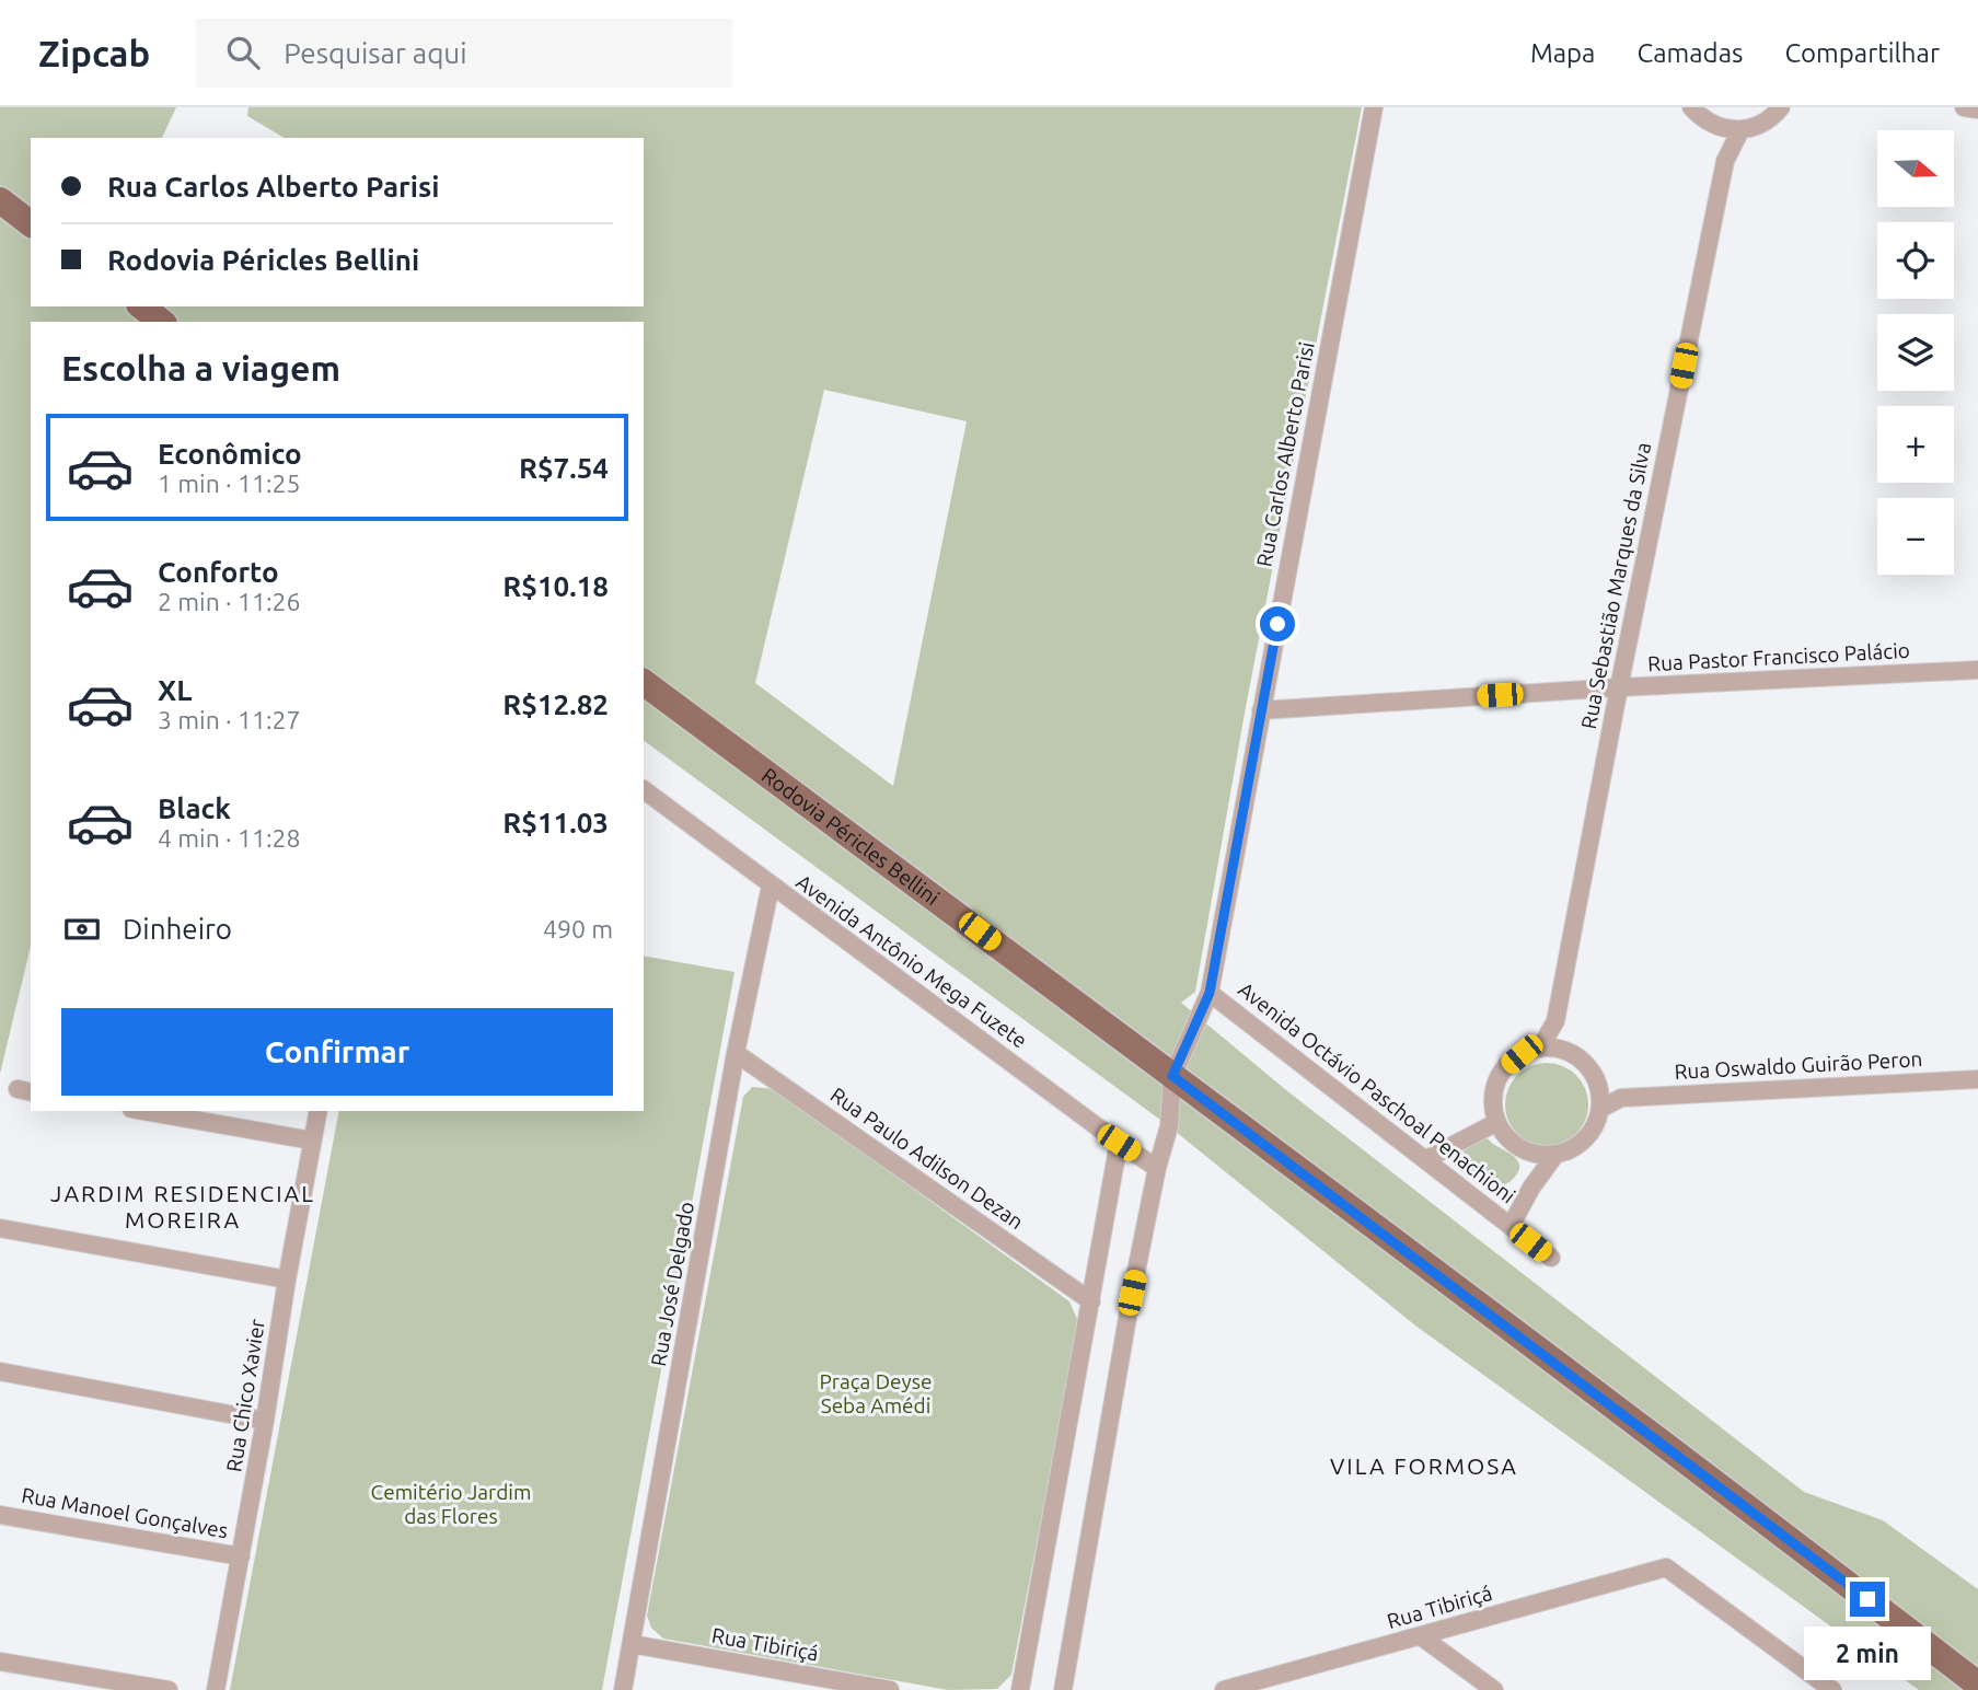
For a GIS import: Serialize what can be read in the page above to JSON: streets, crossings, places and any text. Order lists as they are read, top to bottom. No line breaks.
{"streets":{"main road":["Rodovia Péricles Bellini"],"street":["Rua Carlos Alberto Parisi","Rua Sebastião Marques da Silva","Rua Pastor Francisco Palácio","Avenida Antônio Mega Fuzete","Rua Oswaldo Guirão Peron","Avenida Octávio Paschoal Penachioni","Rua Paulo Adilson Dezan","Rua José Delgado","Rua Chico Xavier","Rua Manoel Gonçalves","Rua Tibiriçá"]},"crossings":[["Rua Carlos Alberto Parisi","Rua Pastor Francisco Palácio"],["Rua Carlos Alberto Parisi","Rodovia Péricles Bellini"],["Rua Carlos Alberto Parisi","Avenida Octávio Paschoal Penachioni"],["Rua Sebastião Marques da Silva","Rua Pastor Francisco Palácio"],["Rua Sebastião Marques da Silva","Rua Oswaldo Guirão Peron"],["Avenida Antônio Mega Fuzete","Rua José Delgado"],["Rua Paulo Adilson Dezan","Rua José Delgado"],["Rua José Delgado","Rua Tibiriçá"],["Rua Chico Xavier","Rua Manoel Gonçalves"]],"districts":["JARDIM RESIDENCIAL MOREIRA","VILA FORMOSA"],"parks":["Praça Deyse Seba Amédi","Cemitério Jardim das Flores"],"north":"right","page":{"header":"Zipcab","search":"Pesquisar aqui","nav":["Mapa","Camadas","Compartilhar"],"map_buttons":["+","−"],"banner":["Rua Carlos Alberto Parisi","Rodovia Péricles Bellini"],"heading":"Escolha a viagem","list":[{"name":"Econômico","note":"1 min · 11:25","value":"R$7.54"},{"name":"Conforto","note":"2 min · 11:26","value":"R$10.18"},{"name":"XL","note":"3 min · 11:27","value":"R$12.82"},{"name":"Black","note":"4 min · 11:28","value":"R$11.03"}],"pay":["Dinheiro","490 m"],"buttons":"Confirmar","bubble":"2 min"}}
